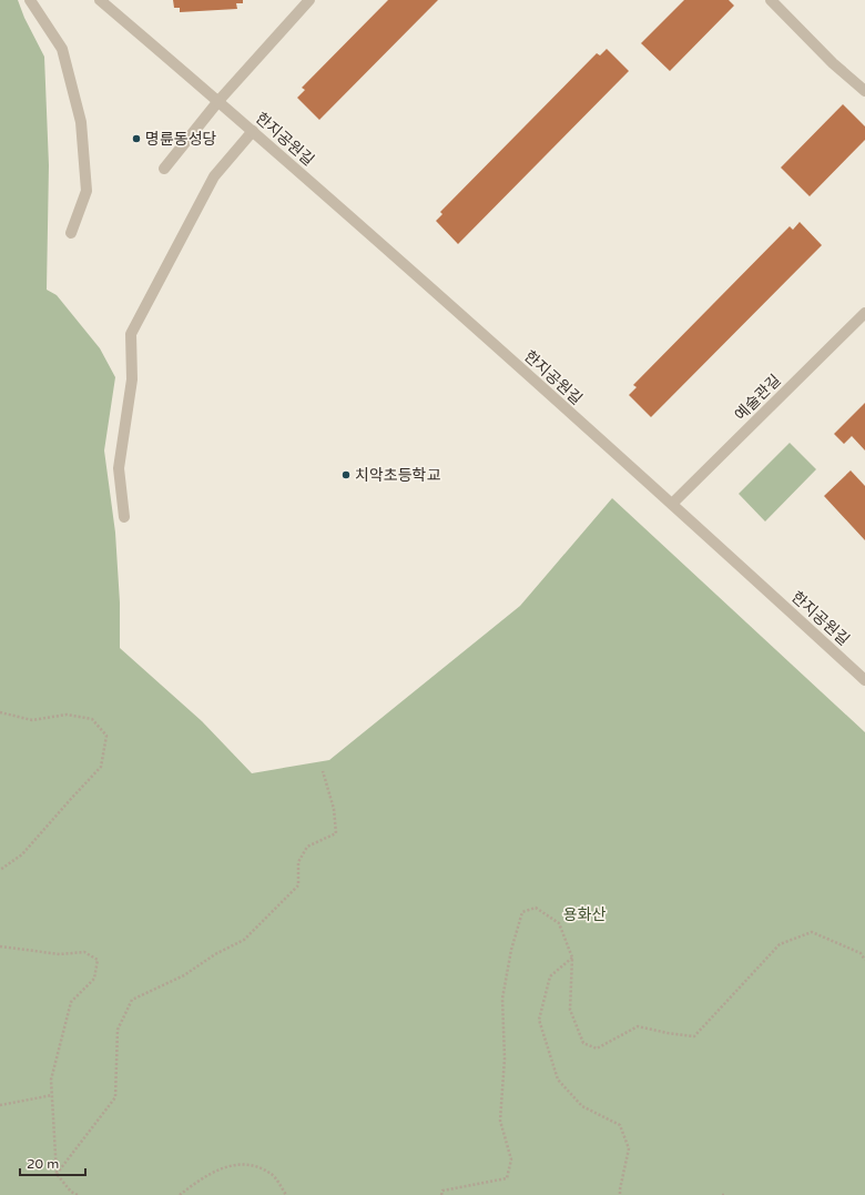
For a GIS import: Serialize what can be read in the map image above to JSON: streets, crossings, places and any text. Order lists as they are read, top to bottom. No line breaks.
{"streets":{"street":["한지공원길","예술관길"]},"crossings":[["한지공원길","예술관길"]],"parks":["용화산"],"places":["명륜동성당","치악초등학교"],"scale_bar":"20 m"}
